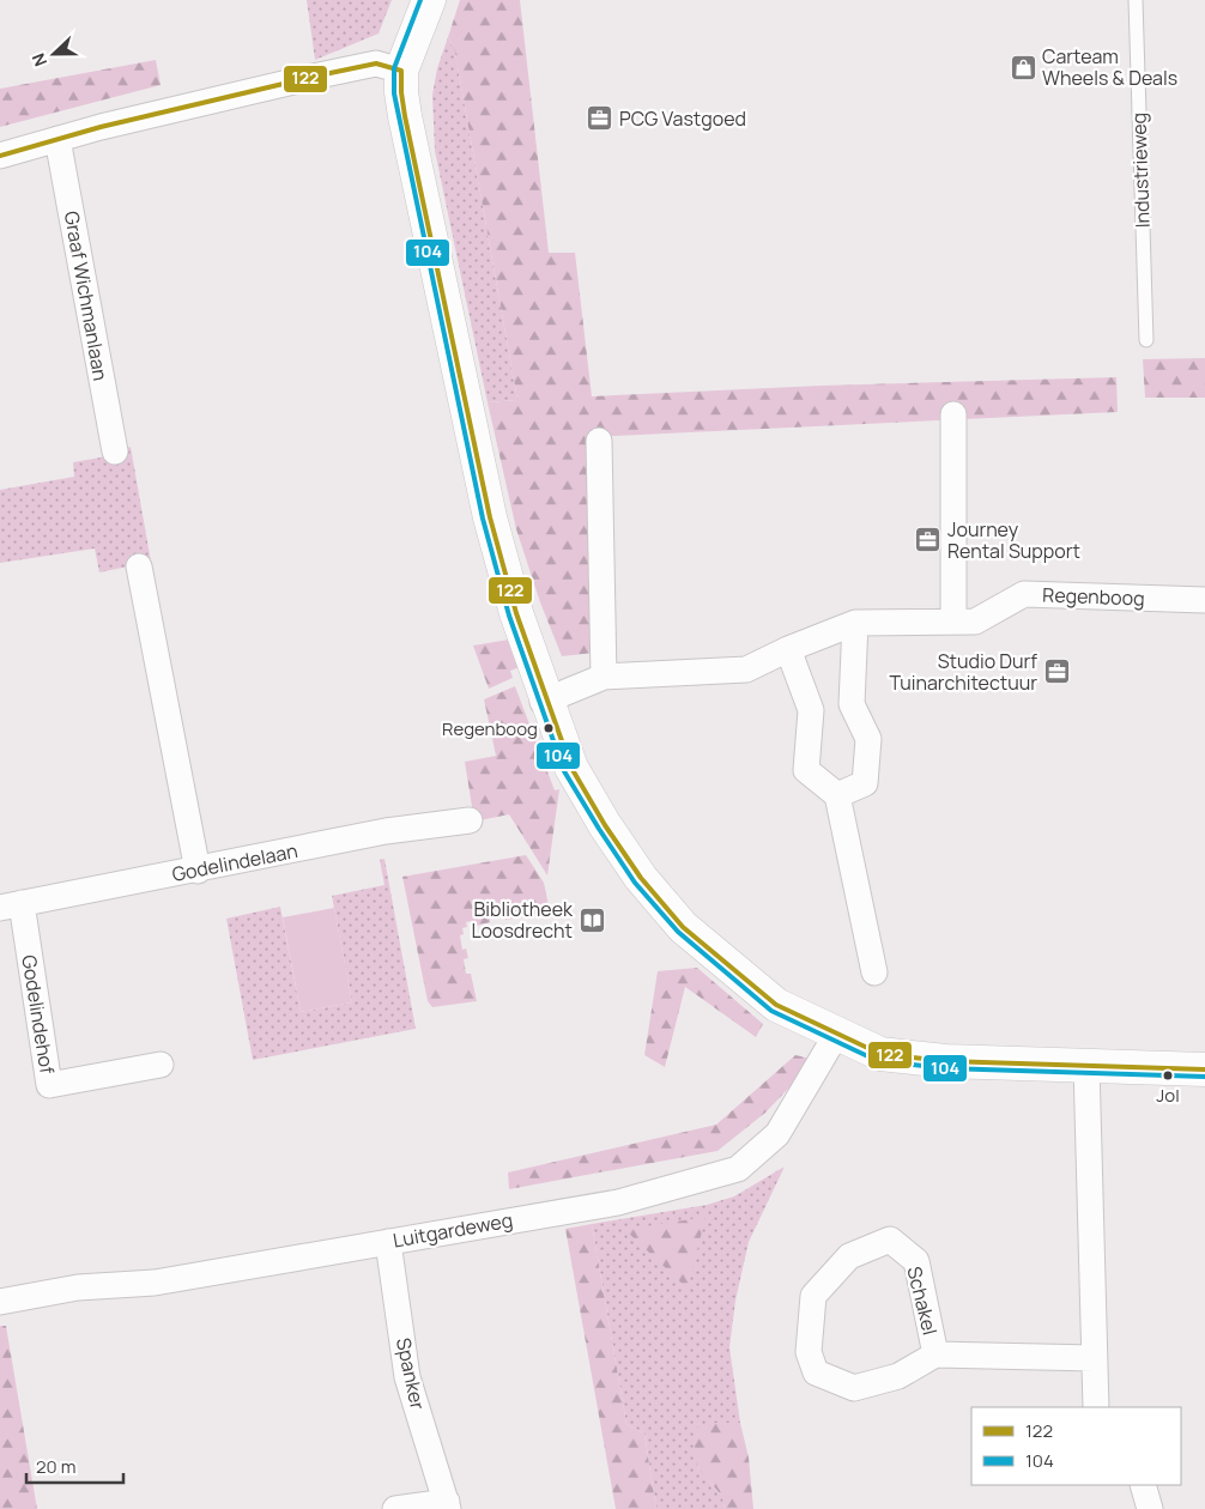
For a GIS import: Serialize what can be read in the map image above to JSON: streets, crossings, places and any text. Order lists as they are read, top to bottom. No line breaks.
{"streets":{"street":["Graaf Wichmanlaan","Regenboog","Godelindelaan","Godelindehof","Luitgardeweg","Schakel","Spanker"],"lane":["Industrieweg"]},"crossings":[["Godelindelaan","Godelindehof"],["Luitgardeweg","Spanker"]],"places":{"shop":["Carteam Wheels & Deals"],"office":["PCG Vastgoed","Journey Rental Support","Studio Durf Tuinarchitectuur"],"other":["Regenboog","Jol"],"library":["Bibliotheek Loosdrecht"]},"lines":["transit line 104","transit line 122"],"legend":["122","104"],"scale_bar":"20 m","north":"left"}
